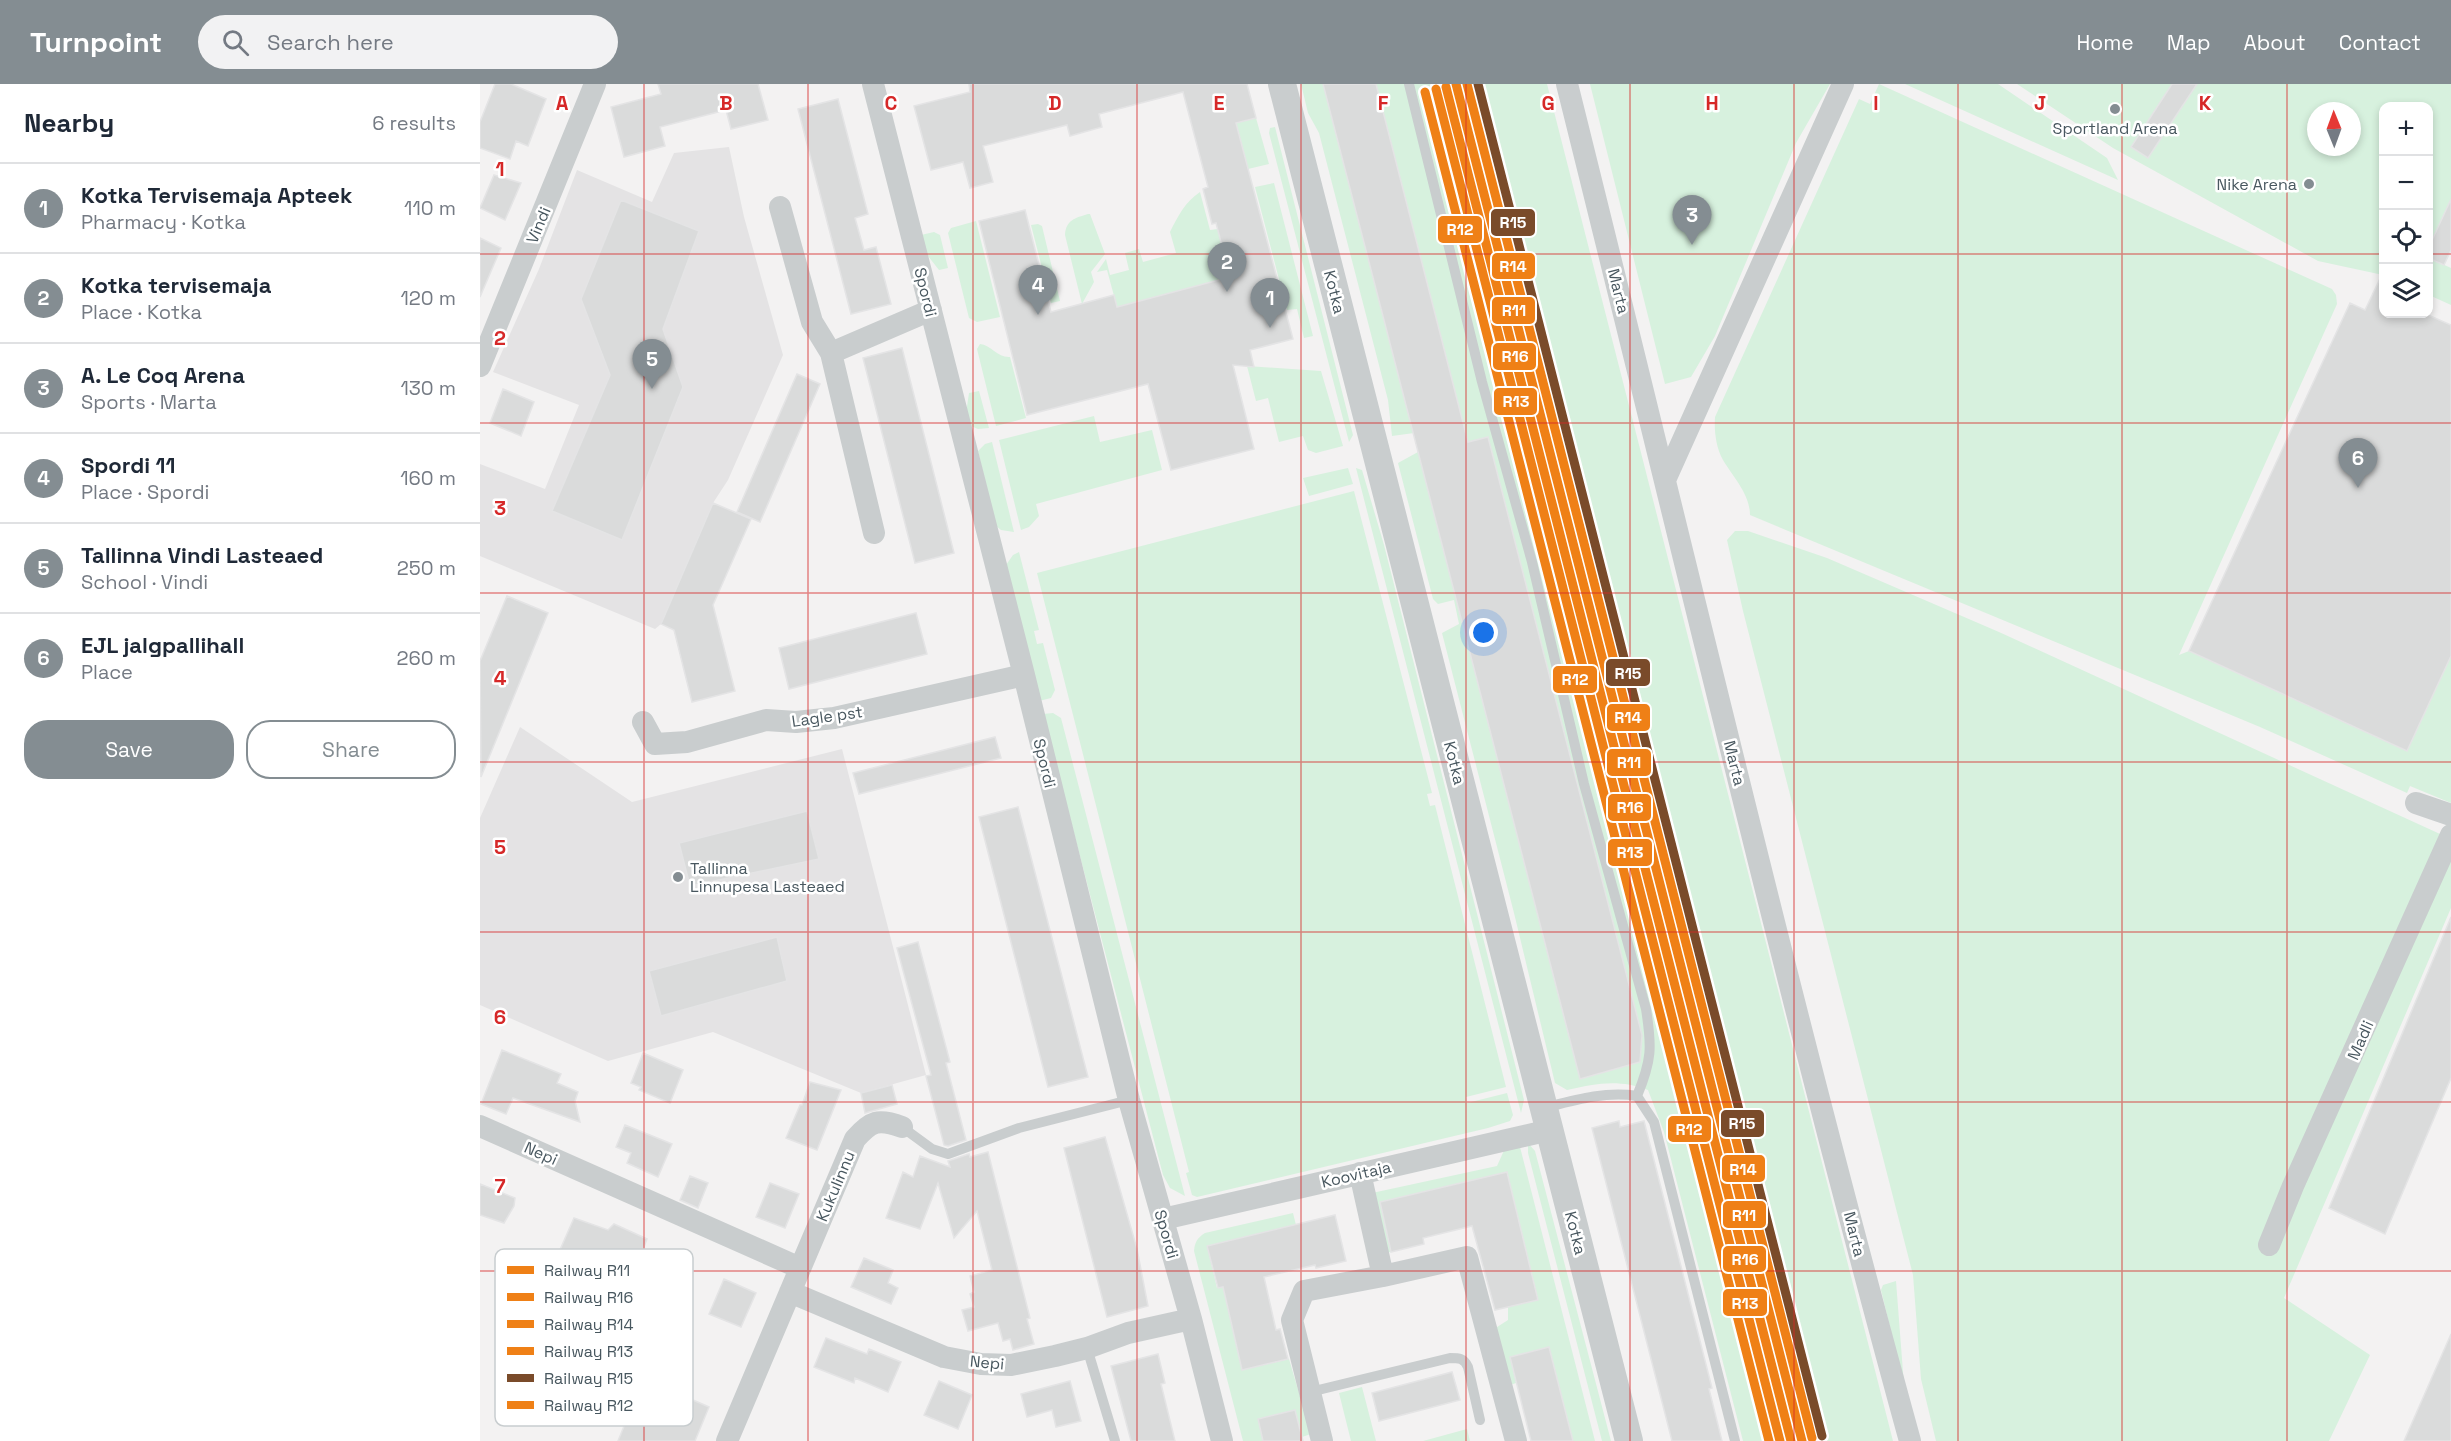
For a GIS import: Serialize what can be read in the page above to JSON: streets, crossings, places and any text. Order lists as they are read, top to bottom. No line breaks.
{"streets":{"street":["Vindi","Marta","Spordi","Kotka","Lagle pst","Madli","Nepi","Koovitaja","Kukulinnu"]},"crossings":[["Spordi","Lagle pst"],["Spordi","Nepi"],["Spordi","Koovitaja"],["Spordi","Kukulinnu"],["Kotka","Koovitaja"],["Nepi","Kukulinnu"]],"places":["Sportland Arena","Nike Arena","Tallinna Linnupesa Lasteaed"],"lines":["rail line R11","rail line R14","rail line R15","rail line R16","rail line R13","rail line R12"],"legend":["Railway R11","Railway R16","Railway R14","Railway R13","Railway R15","Railway R12"],"north":"top","page":{"header":"Turnpoint","search":"Search here","nav":["Home","Map","About","Contact"],"heading":["Nearby","6 results"],"map_buttons":["+","−"],"list":[{"mark":"1","name":"Kotka Tervisemaja Apteek","note":"Pharmacy · Kotka","value":"110 m"},{"mark":"2","name":"Kotka tervisemaja","note":"Place · Kotka","value":"120 m"},{"mark":"3","name":"A. Le Coq Arena","note":"Sports · Marta","value":"130 m"},{"mark":"4","name":"Spordi 11","note":"Place · Spordi","value":"160 m"},{"mark":"5","name":"Tallinna Vindi Lasteaed","note":"School · Vindi","value":"250 m"},{"mark":"6","name":"EJL jalgpallihall","note":"Place","value":"260 m"}],"pins":["3","2","4","1","5","6"],"buttons":["Save","Share"]},"grid":{"columns":["A","B","C","D","E","F","G","H","I","J","K"],"rows":["1","2","3","4","5","6","7"]}}
